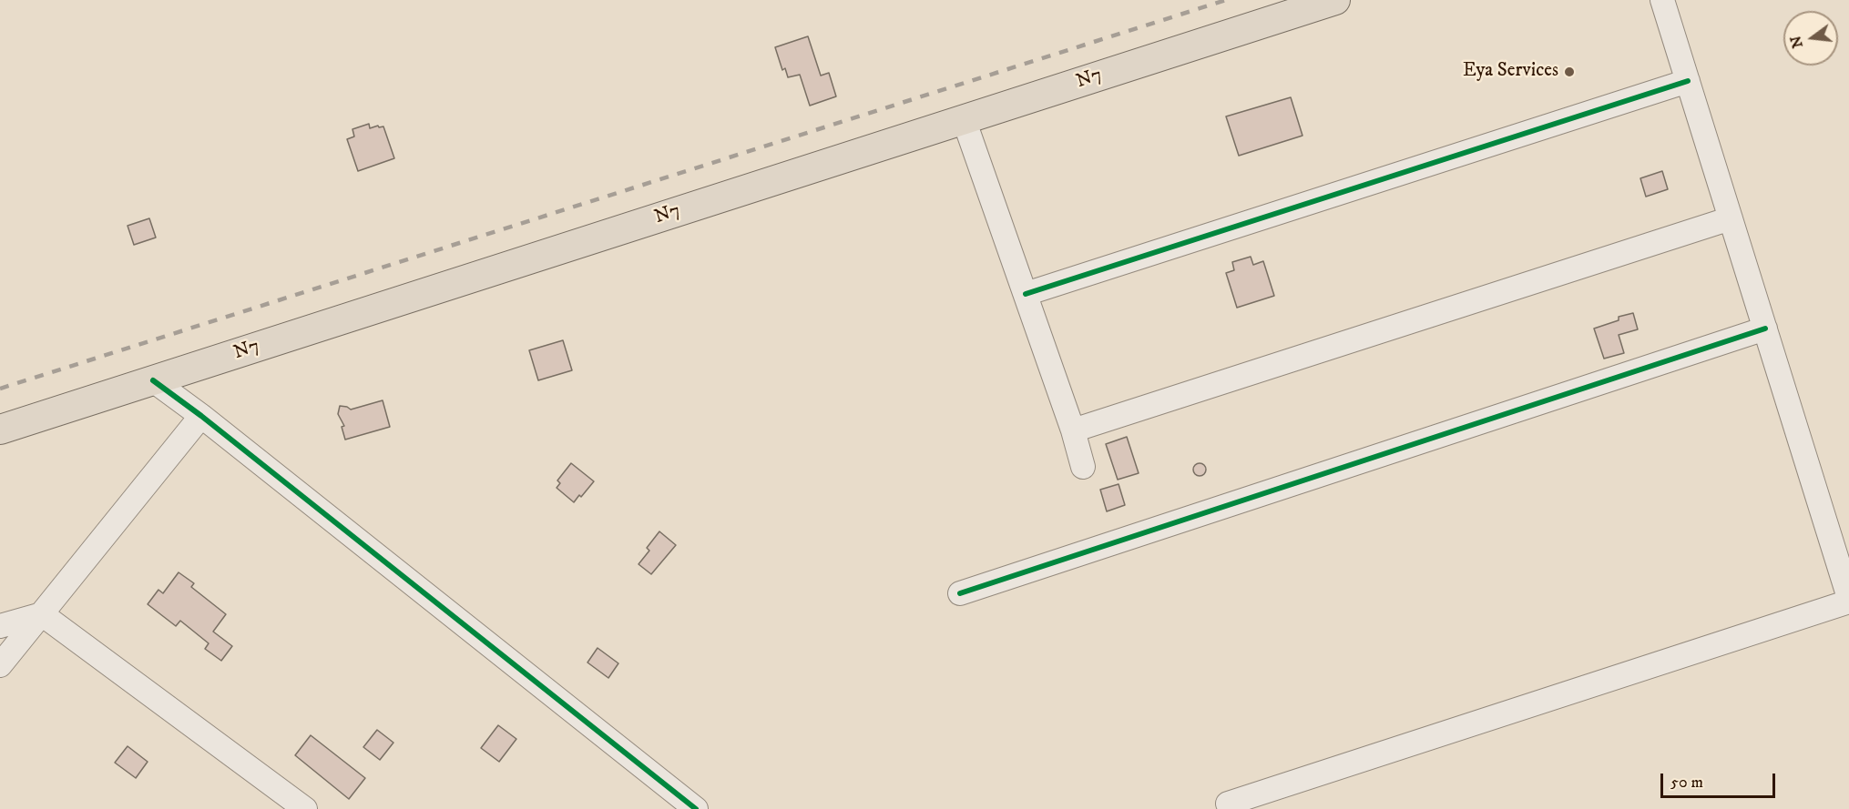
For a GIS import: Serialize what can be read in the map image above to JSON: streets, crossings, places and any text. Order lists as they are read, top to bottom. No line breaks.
{"streets":{"main road":["N7"]},"places":["Eya Services"],"scale_bar":"50 m","north":"left"}
